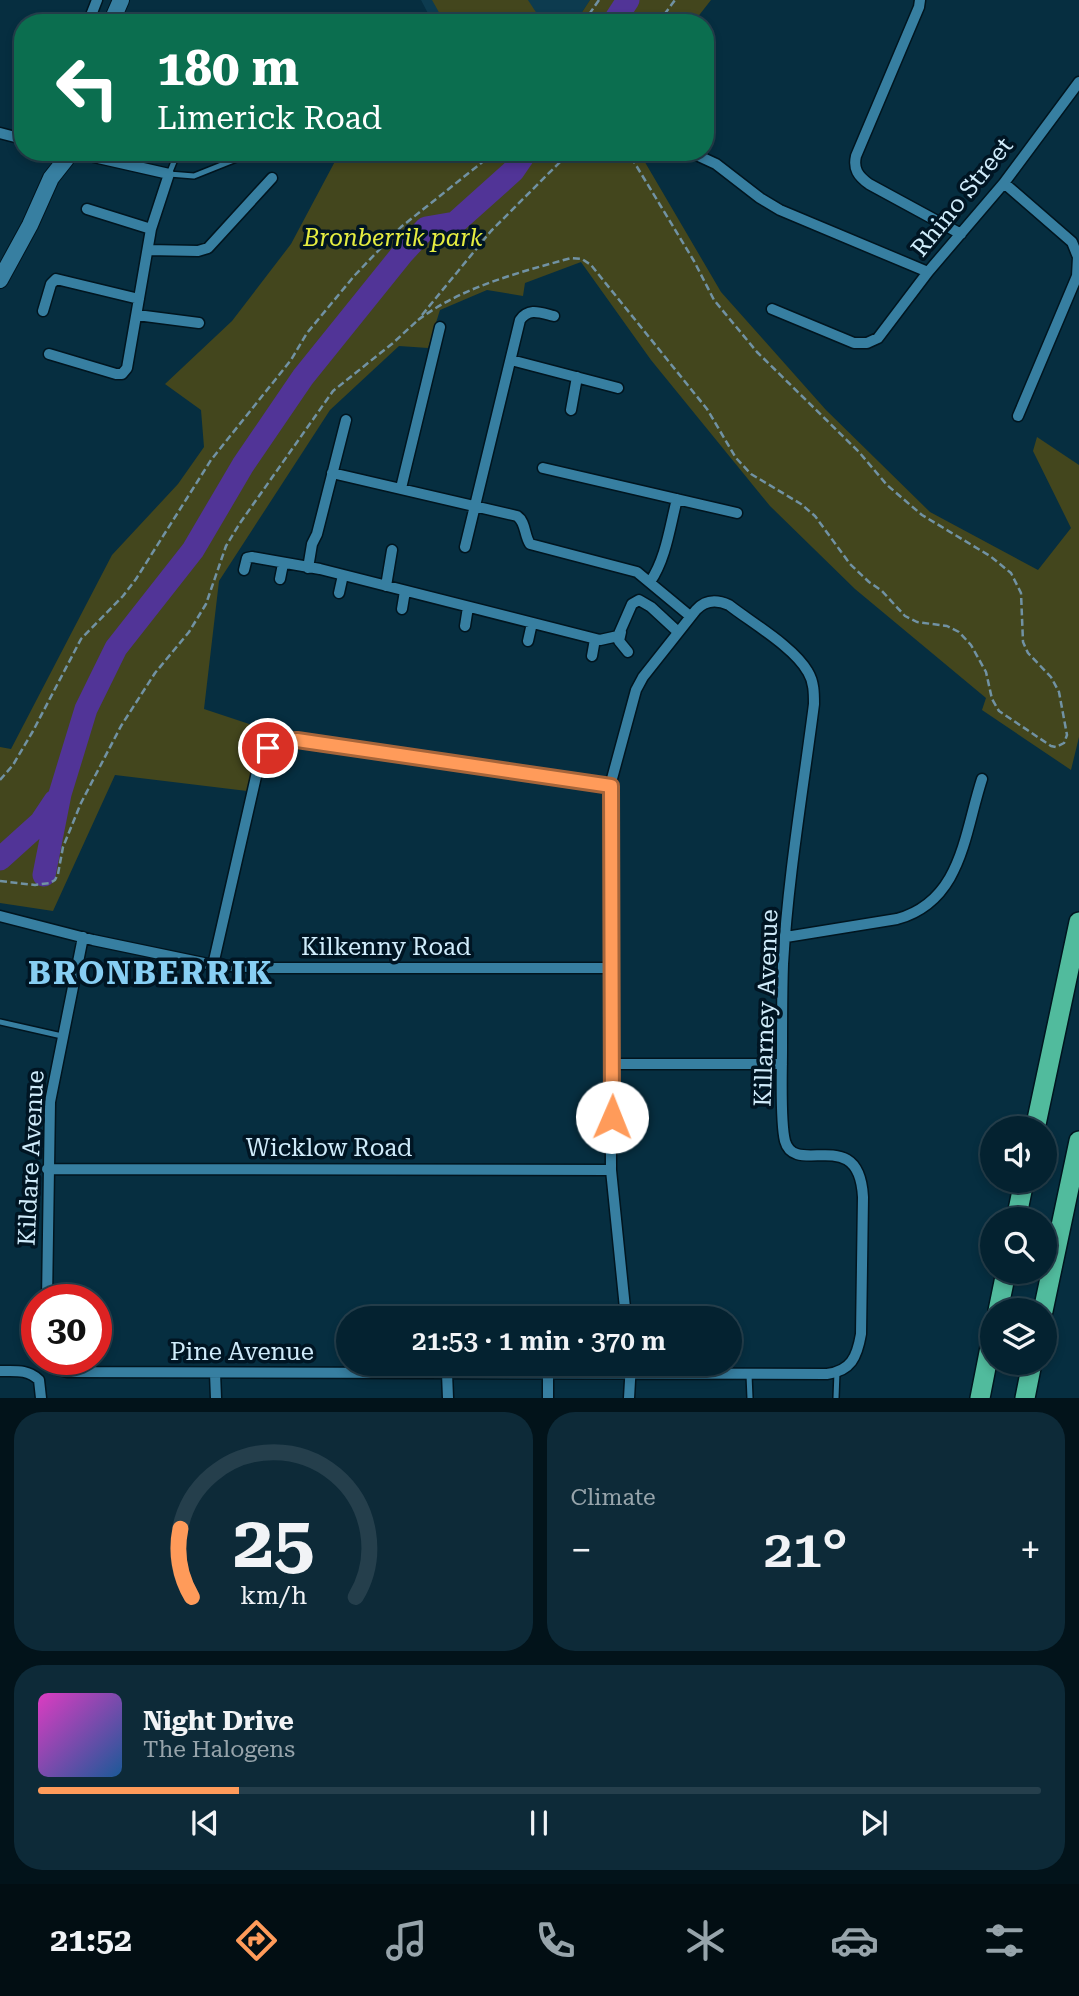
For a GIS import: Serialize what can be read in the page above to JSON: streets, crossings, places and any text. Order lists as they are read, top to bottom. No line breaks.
{"streets":{"street":["Rhino Street","Kilkenny Road","Killarney Avenue","Wicklow Road","Kildare Avenue","Pine Avenue"]},"crossings":[["Kilkenny Road","Kildare Avenue"],["Killarney Avenue","Pine Avenue"],["Wicklow Road","Kildare Avenue"]],"districts":["BRONBERRIK"],"parks":["Bronberrik park"],"page":{"turn":["180 m","Limerick Road"],"limit":"30","trip":"21:53 · 1 min · 370 m","tile":"Climate","heat":["−","21°","+"],"song":["Night Drive","The Halogens"],"tabs":"21:52","gauge":["25","km/h"]}}
